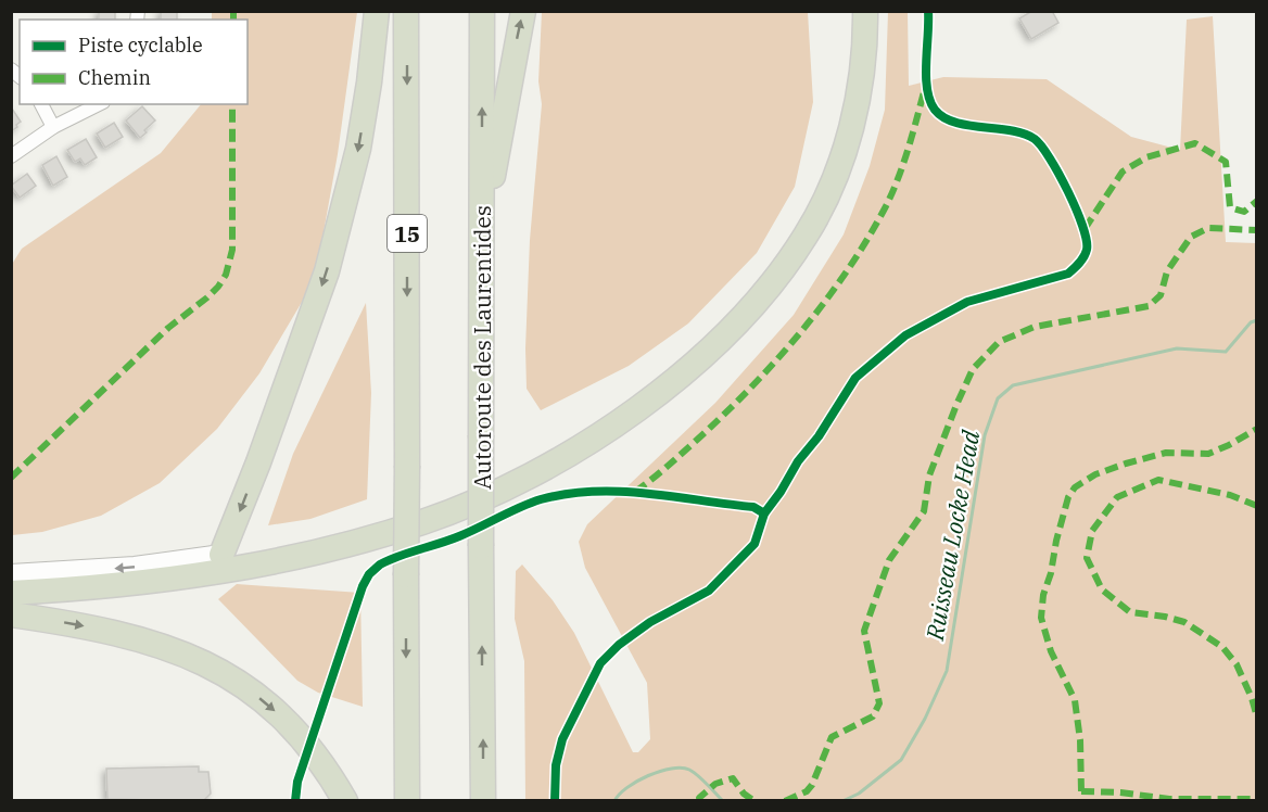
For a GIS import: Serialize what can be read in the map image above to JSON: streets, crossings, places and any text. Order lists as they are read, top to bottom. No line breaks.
{"streets":{"highway":["15","Autoroute des Laurentides"]},"water":["Ruisseau Locke Head"],"legend":["Piste cyclable","Chemin"]}
